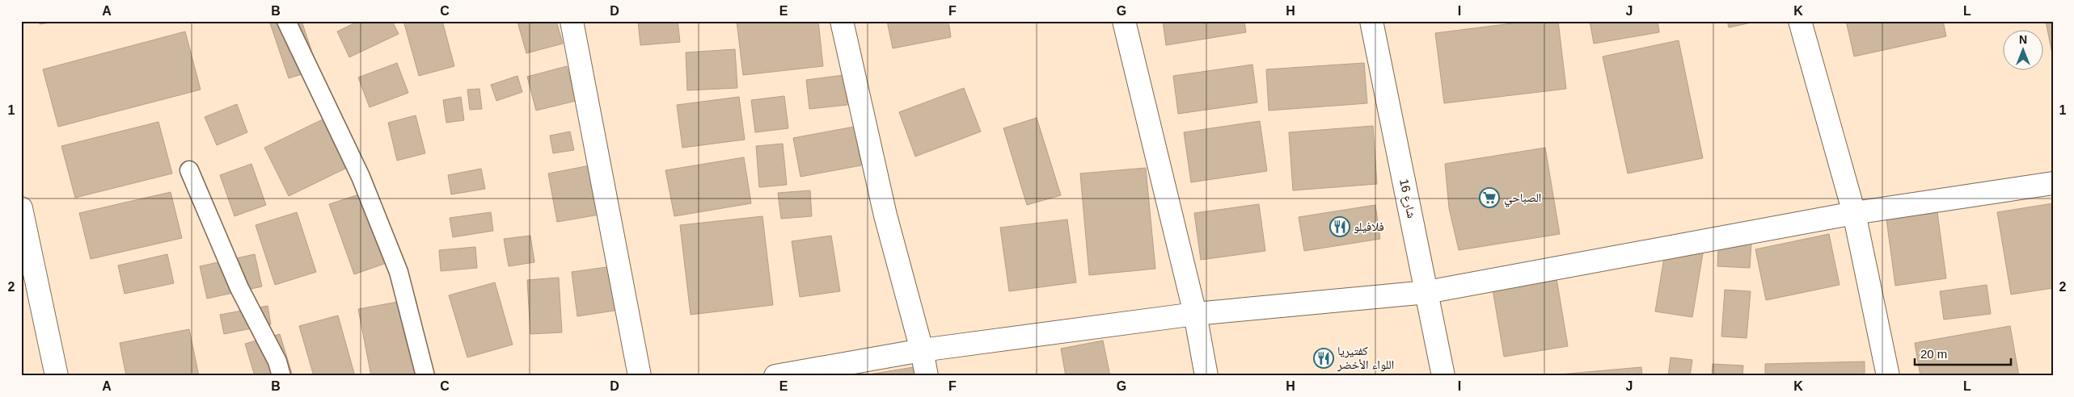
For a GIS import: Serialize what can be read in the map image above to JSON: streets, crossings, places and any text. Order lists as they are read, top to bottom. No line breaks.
{"streets":{"street":["شارع 16"]},"places":{"supermarket":["الصباحي"],"restaurant":["فلافيلو","كفتيريا اللواء الأخضر"]},"scale_bar":"20 m","north":"top","grid":{"columns":["A","B","C","D","E","F","G","H","I","J","K","L"],"rows":["1","2"]}}
